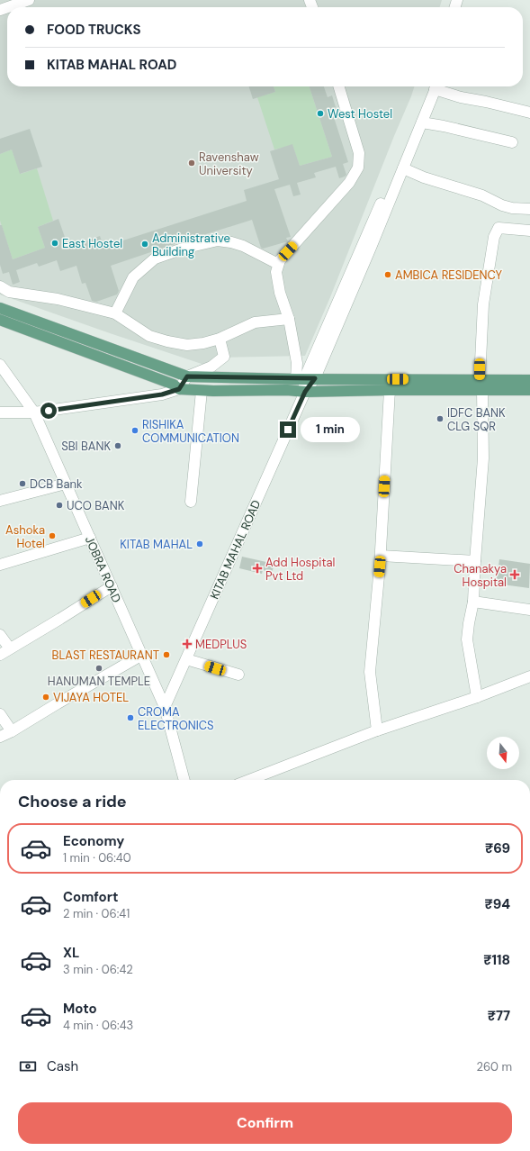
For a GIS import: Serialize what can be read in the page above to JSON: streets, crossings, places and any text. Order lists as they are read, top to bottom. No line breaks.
{"streets":{"street":["KITAB MAHAL ROAD","JOBRA ROAD"]},"crossings":[["KITAB MAHAL ROAD","JOBRA ROAD"]],"places":{"other":["West Hostel","Ravenshaw University","East Hostel","Administrative Building","AMBICA RESIDENCY","IDFC BANK CLG SQR","RISHIKA COMMUNICATION","SBI BANK","DCB Bank","UCO BANK","Ashoka Hotel","KITAB MAHAL","BLAST RESTAURANT","HANUMAN TEMPLE","VIJAYA HOTEL","CROMA ELECTRONICS"],"health":["Add Hospital Pvt Ltd","Chanakya Hospital","MEDPLUS"]},"north":"bottom","page":{"banner":["FOOD TRUCKS","KITAB MAHAL ROAD"],"bubble":"1 min","heading":"Choose a ride","list":[{"name":"Economy","note":"1 min · 06:40","value":"₹69"},{"name":"Comfort","note":"2 min · 06:41","value":"₹94"},{"name":"XL","note":"3 min · 06:42","value":"₹118"},{"name":"Moto","note":"4 min · 06:43","value":"₹77"}],"pay":["Cash","260 m"],"buttons":"Confirm"}}
